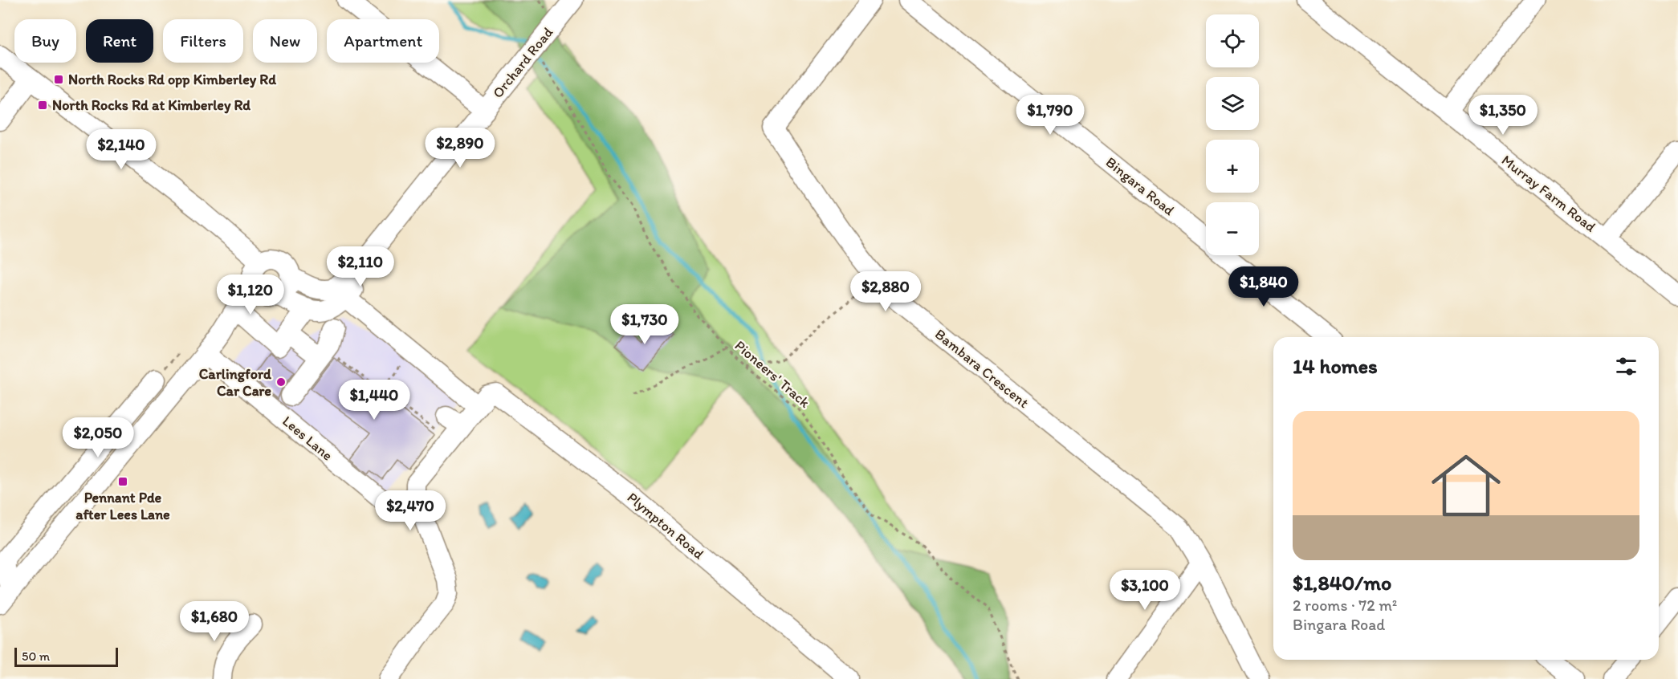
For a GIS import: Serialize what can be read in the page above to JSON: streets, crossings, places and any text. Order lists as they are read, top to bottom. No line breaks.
{"streets":{"street":["Orchard Road","Bingara Road","Murray Farm Road","Bambara Crescent","Lees Lane","Plympton Road"],"path":["Pioneers' Track"]},"crossings":[["Orchard Road","Pioneers' Track"],["Lees Lane","Plympton Road"]],"places":{"transit":["North Rocks Rd opp Kimberley Rd","North Rocks Rd at Kimberley Rd","Pennant Pde after Lees Lane"],"other":["Carlingford Car Care"]},"scale_bar":"50 m","page":{"map_buttons":["+","−"],"chip":["Buy","Rent","Filters","New","Apartment"],"price":["$1,790","$1,350","$2,890","$2,140","$2,110","$1,840","$2,880","$1,120","$1,730","$1,440","$2,050","$2,470","$3,100","$1,680"],"heading":"14 homes","list":[{"name":"$1,840/mo","note":"2 rooms · 72 m² · Bingara Road"}],"scale":"50 m"}}
